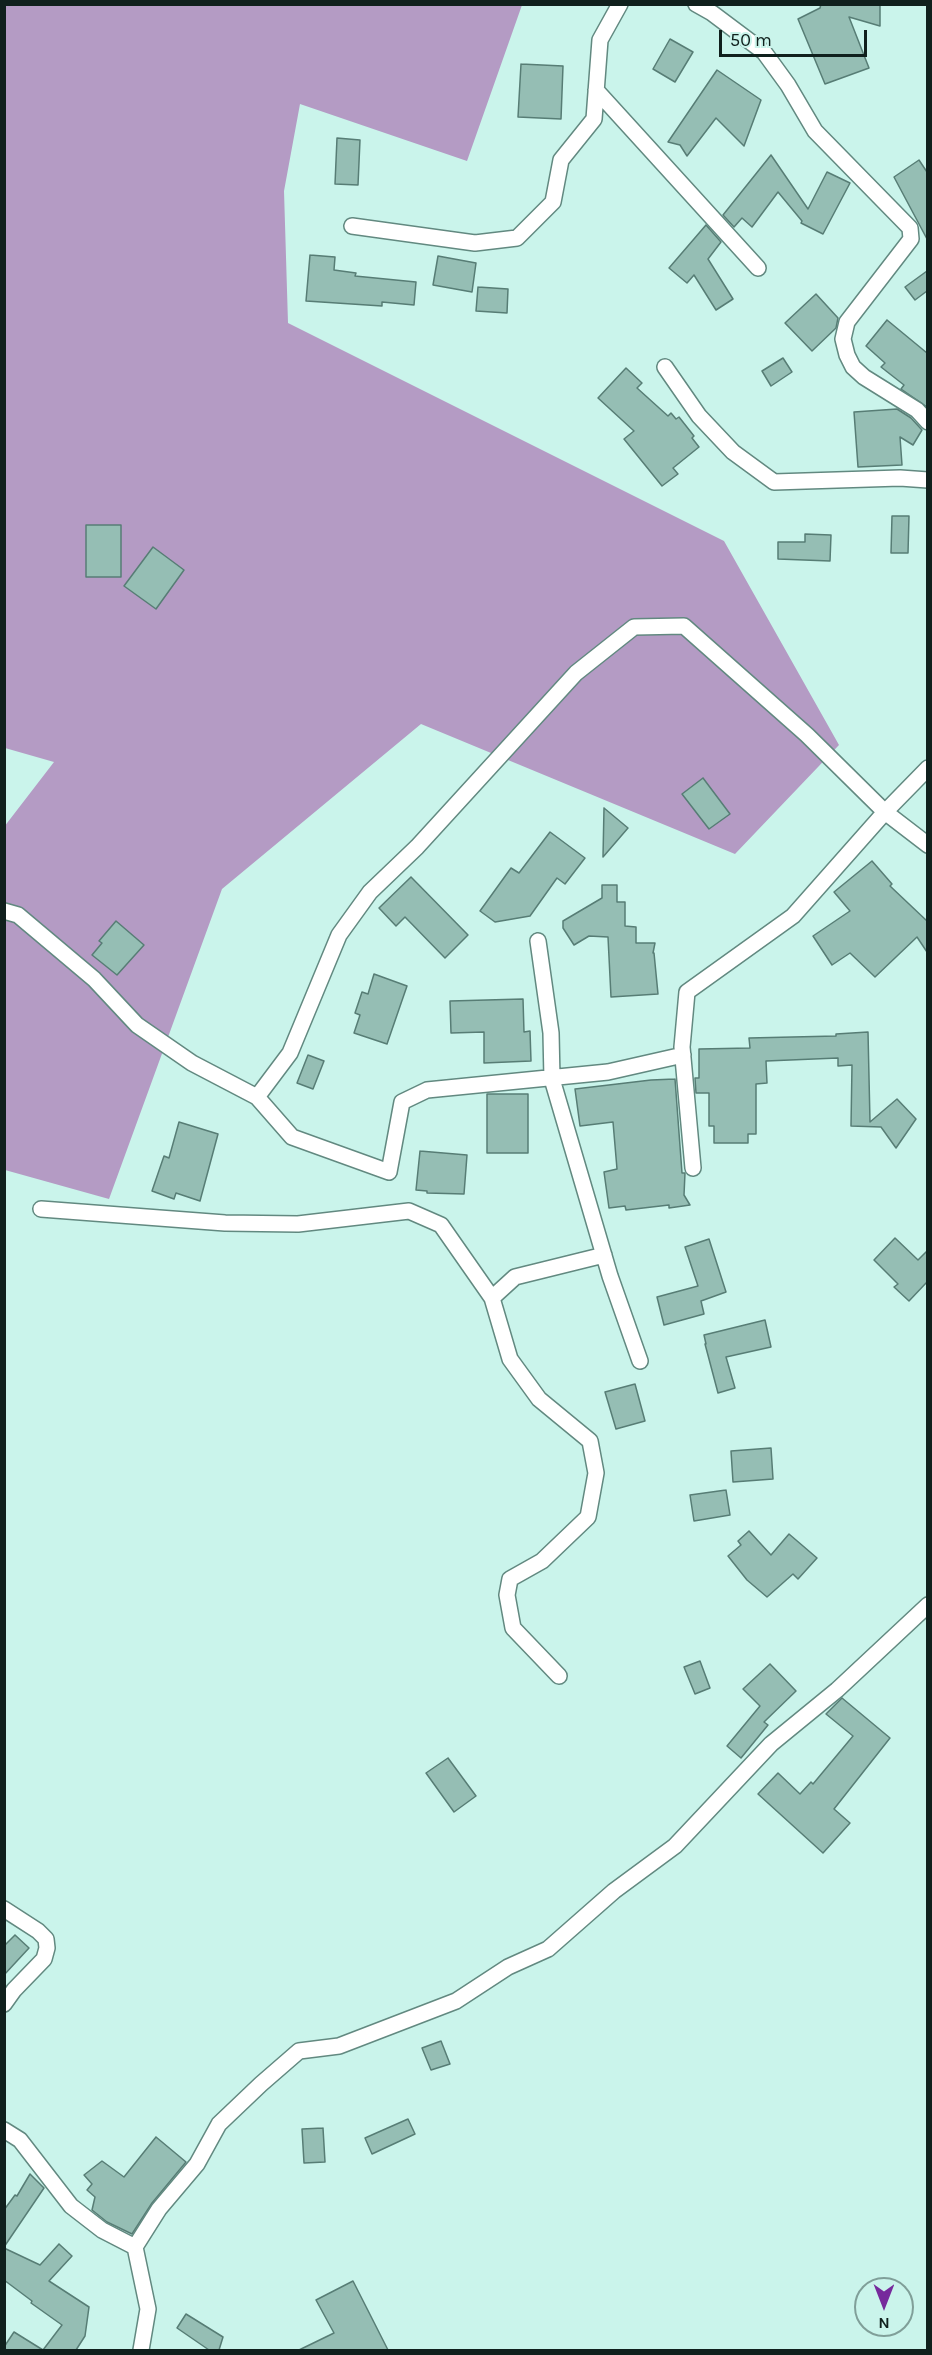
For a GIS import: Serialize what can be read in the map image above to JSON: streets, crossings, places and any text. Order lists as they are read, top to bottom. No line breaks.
{"scale_bar":"50 m","north":"bottom"}
